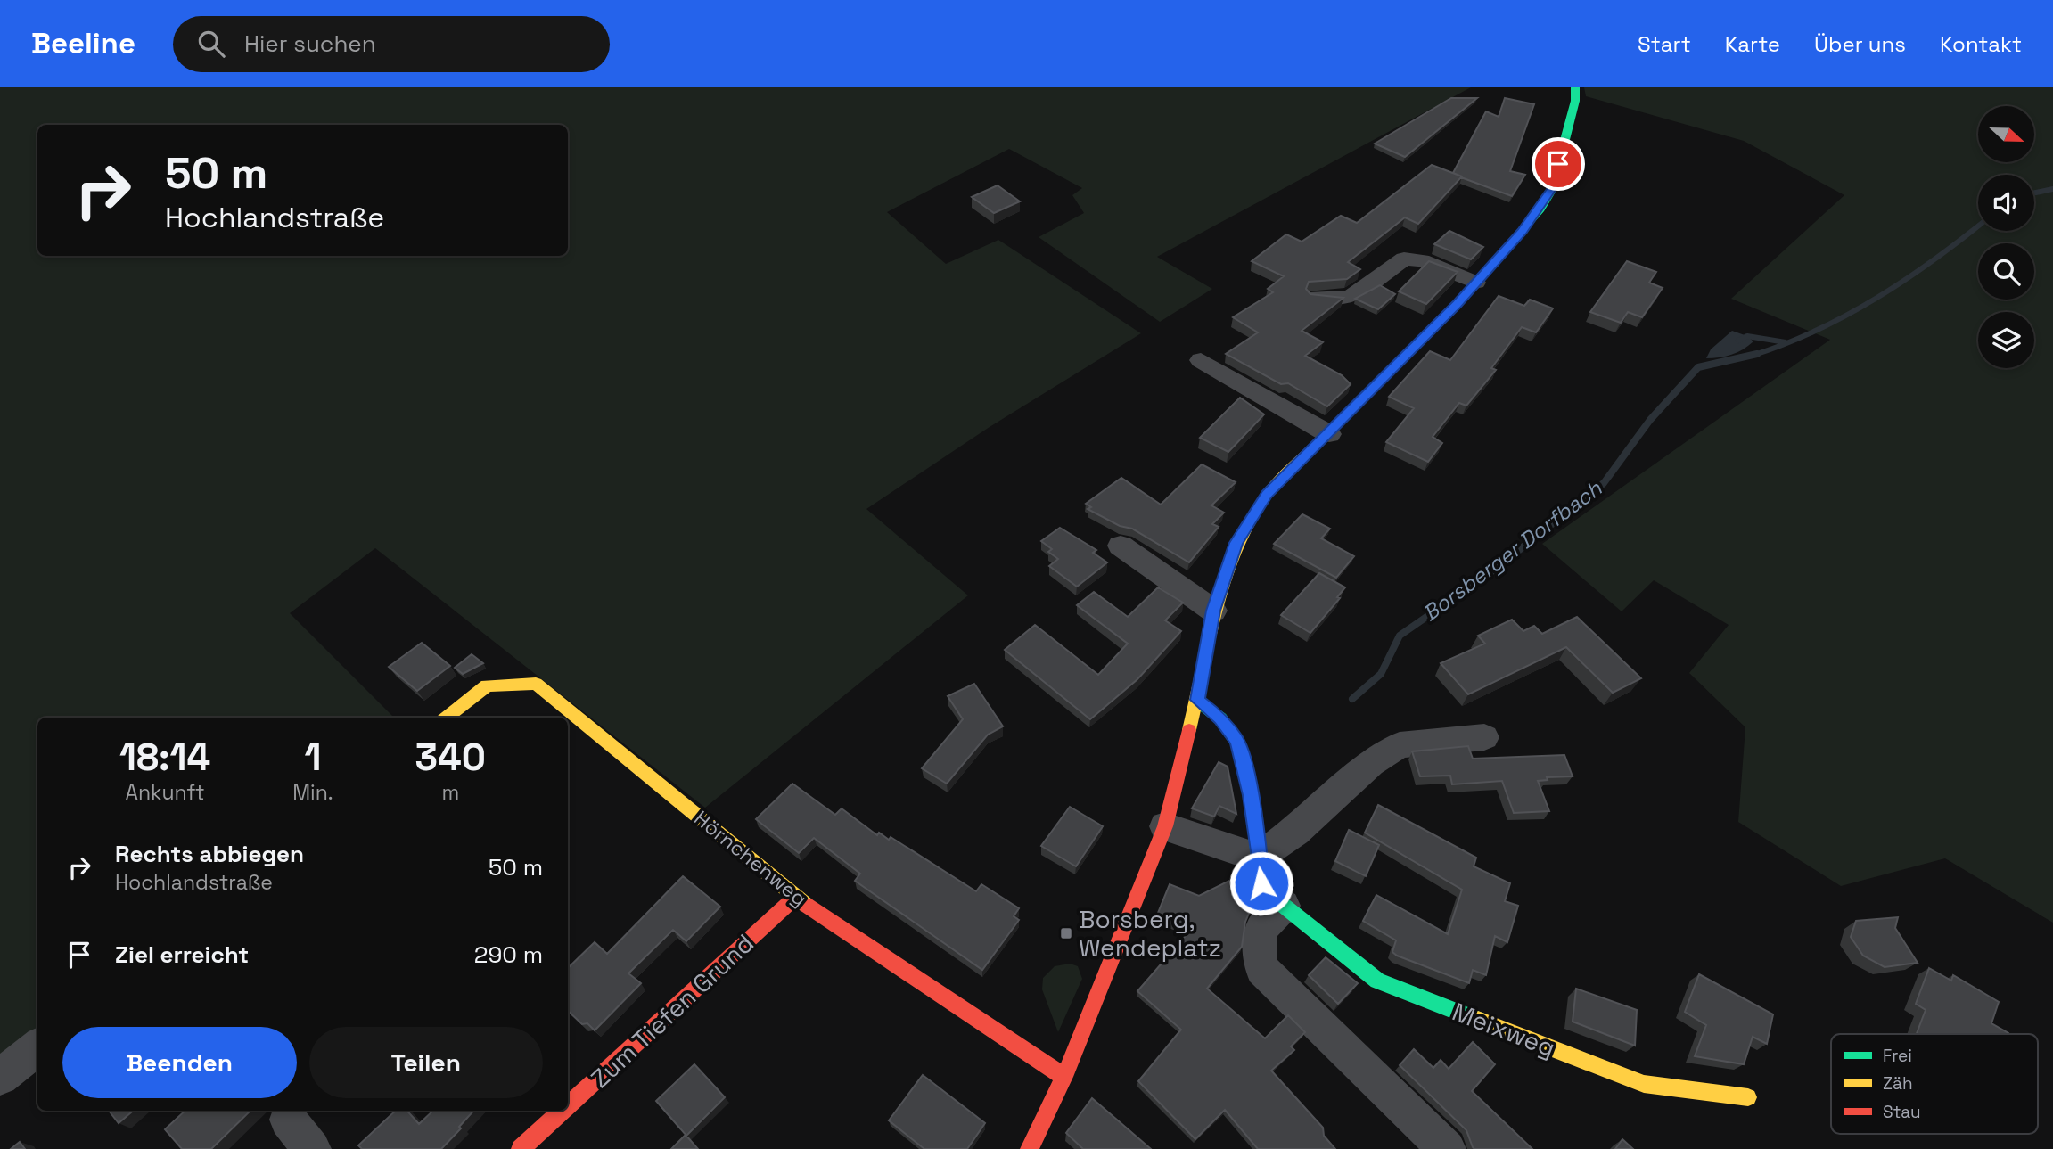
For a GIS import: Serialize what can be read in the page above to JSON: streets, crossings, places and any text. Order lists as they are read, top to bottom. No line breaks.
{"streets":{"street":["Hörnchenweg","Zum Tiefen Grund","Meixweg"]},"crossings":[["Hörnchenweg","Zum Tiefen Grund"]],"water":["Borsberger Dorfbach"],"places":{"transit":["Borsberg, Wendeplatz"]},"legend":["Frei","Zäh","Stau"],"north":"right","page":{"header":"Beeline","search":"Hier suchen","nav":["Start","Karte","Über uns","Kontakt"],"turn":["50 m","Hochlandstraße"],"eta":["18:14","Ankunft","1","Min.","340","m"],"list":[{"name":"Rechts abbiegen","note":"Hochlandstraße","value":"50 m"},{"name":"Ziel erreicht","value":"290 m"}],"buttons":["Beenden","Teilen"]}}
